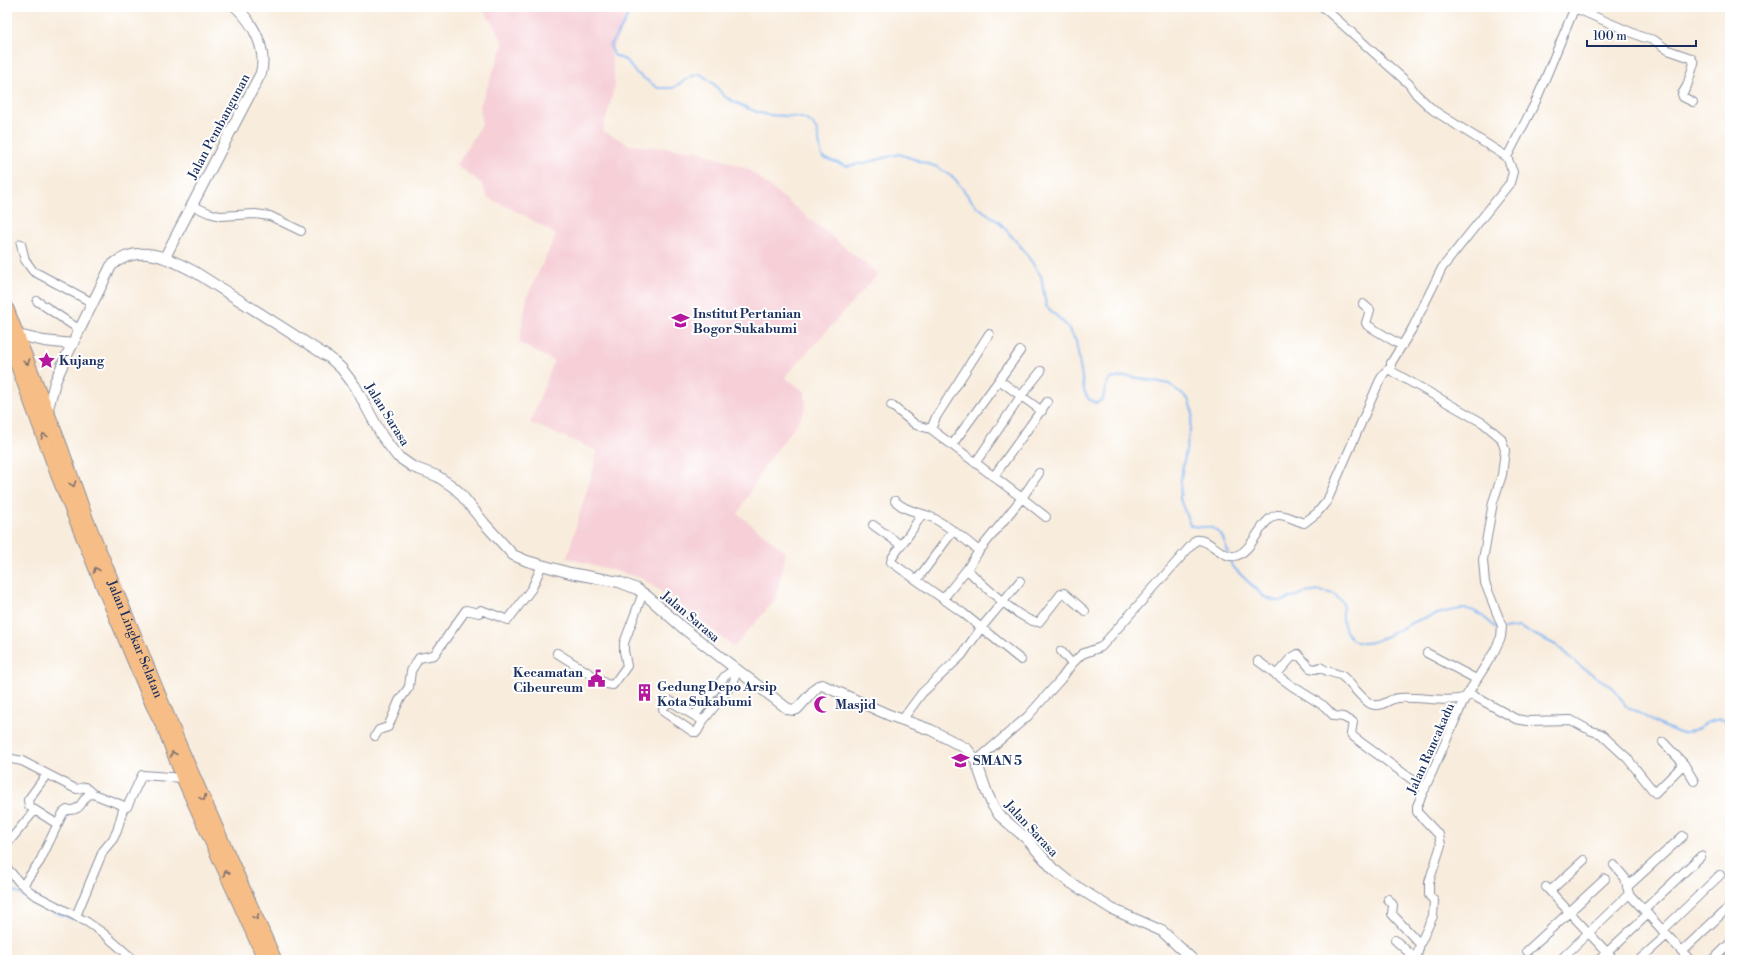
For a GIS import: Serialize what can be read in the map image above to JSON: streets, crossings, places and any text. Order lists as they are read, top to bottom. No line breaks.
{"streets":{"main road":["Jalan Lingkar Selatan"],"street":["Jalan Pembangunan","Jalan Sarasa","Jalan Rancakadu"]},"crossings":[["Jalan Pembangunan","Jalan Sarasa"]],"places":{"school or university":["Institut Pertanian Bogor Sukabumi","SMAN 5"],"place":["Kujang"],"public building":["Kecamatan Cibeureum"],"building":["Gedung Depo Arsip Kota Sukabumi"],"mosque":["Masjid"]},"scale_bar":"100 m"}
